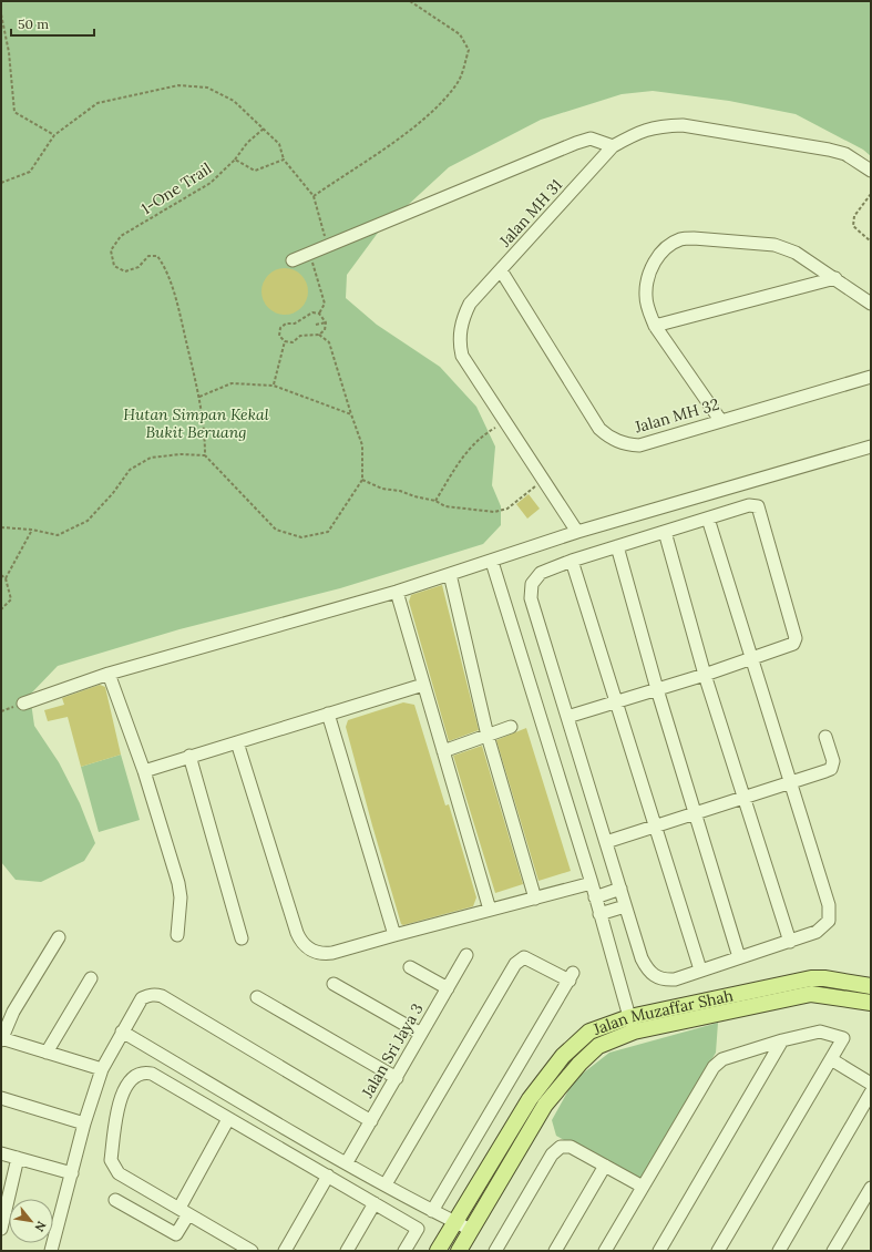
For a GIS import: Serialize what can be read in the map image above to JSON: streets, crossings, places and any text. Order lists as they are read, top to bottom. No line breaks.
{"streets":{"main road":["Jalan Muzaffar Shah"],"street":["Jalan MH 31","Jalan MH 32","Jalan Sri Jaya 3"],"path":["1-One Trail"]},"crossings":[["Jalan MH 31","Jalan MH 32"]],"parks":["Hutan Simpan Kekal Bukit Beruang"],"scale_bar":"50 m","north":"bottom right"}
